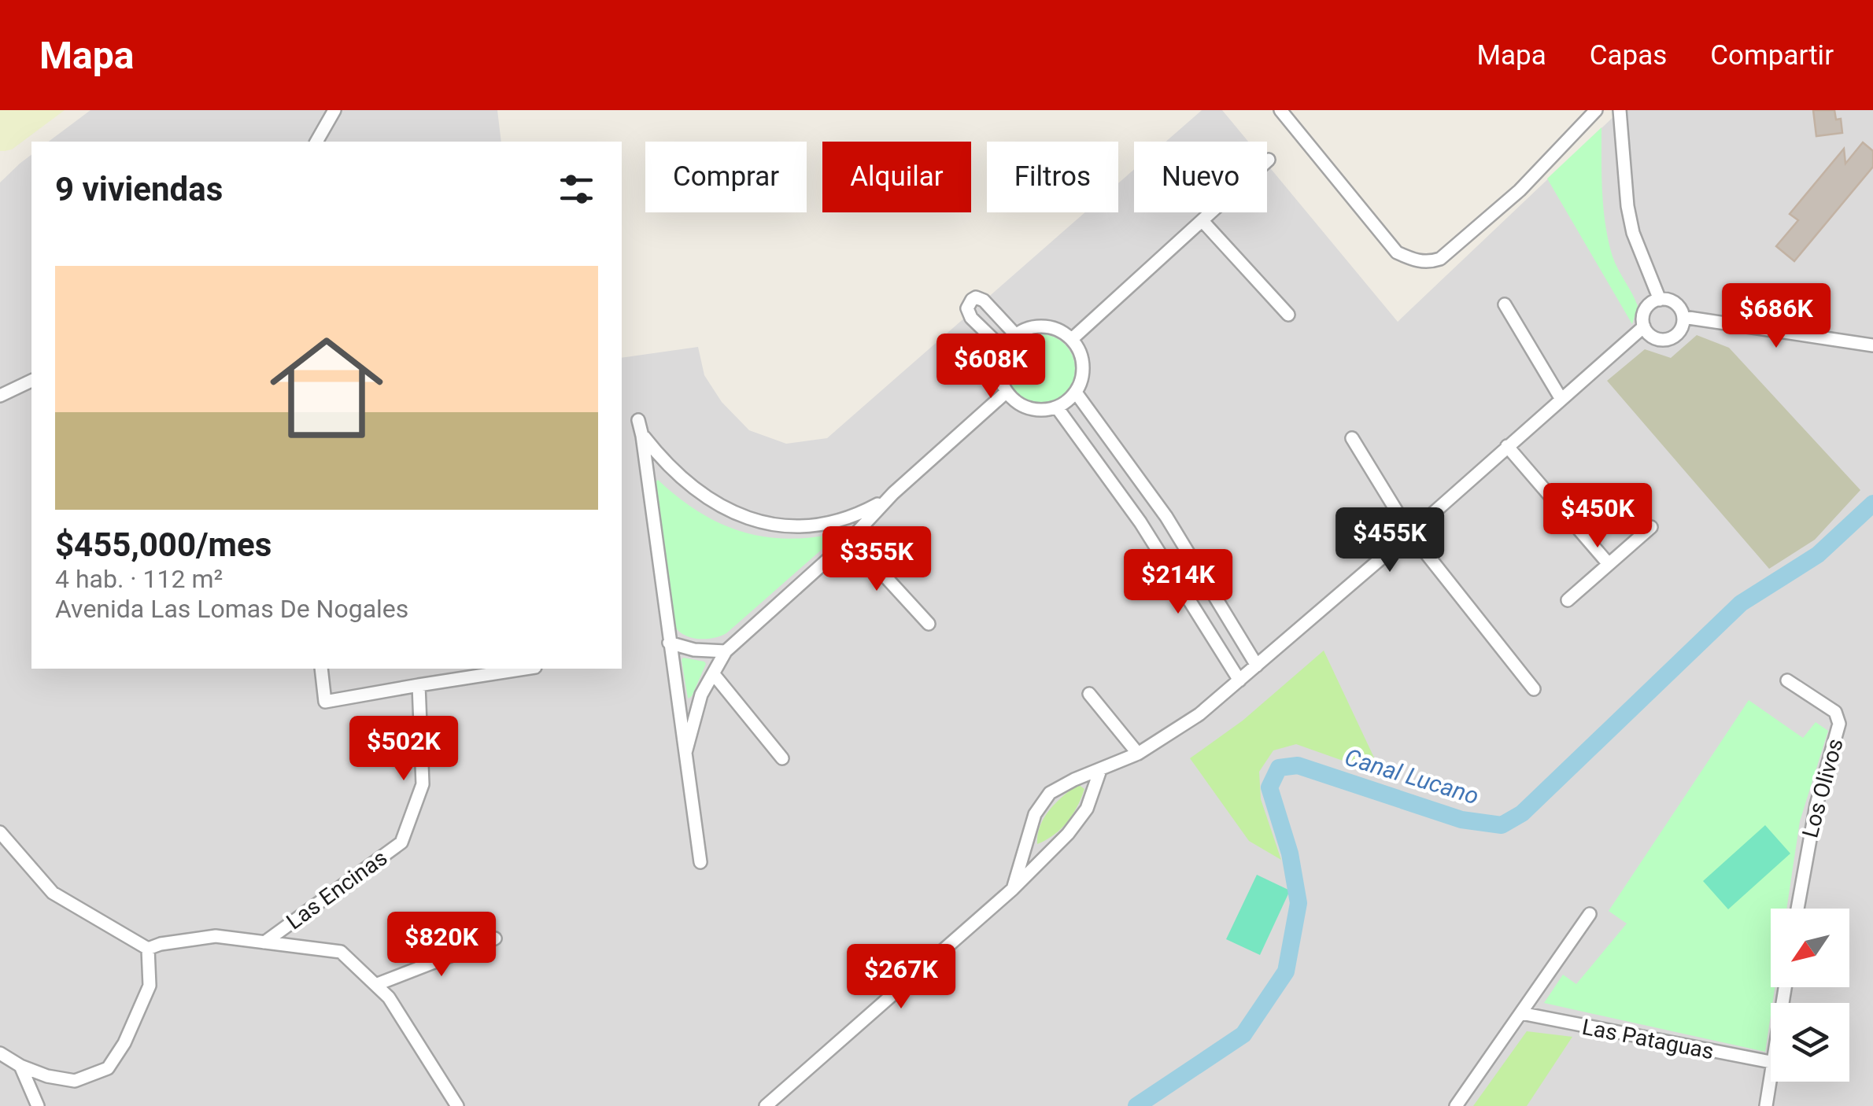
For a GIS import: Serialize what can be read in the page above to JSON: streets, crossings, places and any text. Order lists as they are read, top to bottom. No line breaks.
{"streets":{"street":["Los Olivos","Las Encinas","Las Pataguas"]},"water":["Canal Lucano"],"north":"bottom left","page":{"header":"Mapa","nav":["Mapa","Capas","Compartir"],"chip":["Comprar","Alquilar","Filtros","Nuevo"],"heading":"9 viviendas","list":[{"name":"$455,000/mes","note":"4 hab. · 112 m² · Avenida Las Lomas De Nogales"}],"price":["$686K","$608K","$450K","$455K","$355K","$214K","$502K","$820K","$267K"]}}
